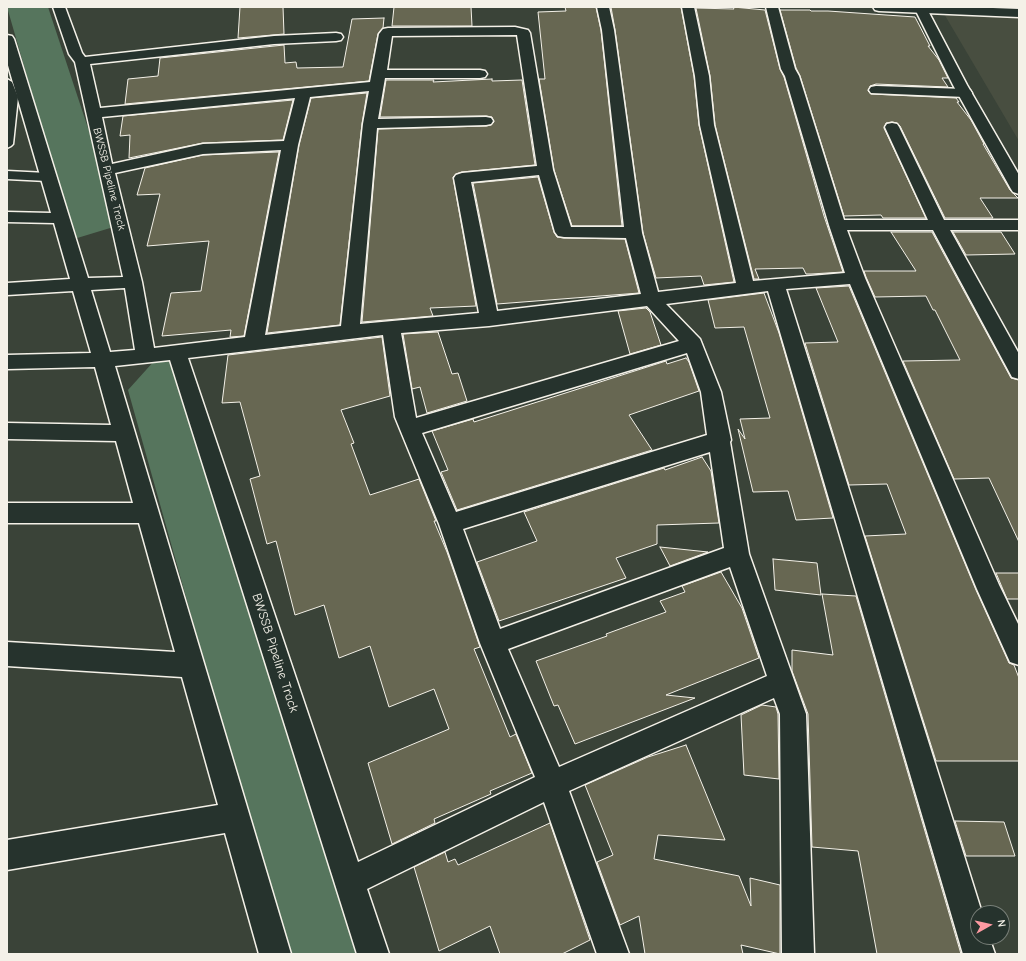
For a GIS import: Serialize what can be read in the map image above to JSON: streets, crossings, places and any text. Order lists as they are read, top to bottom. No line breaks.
{"streets":{"street":["BWSSB Pipeline Track"]},"north":"right"}
